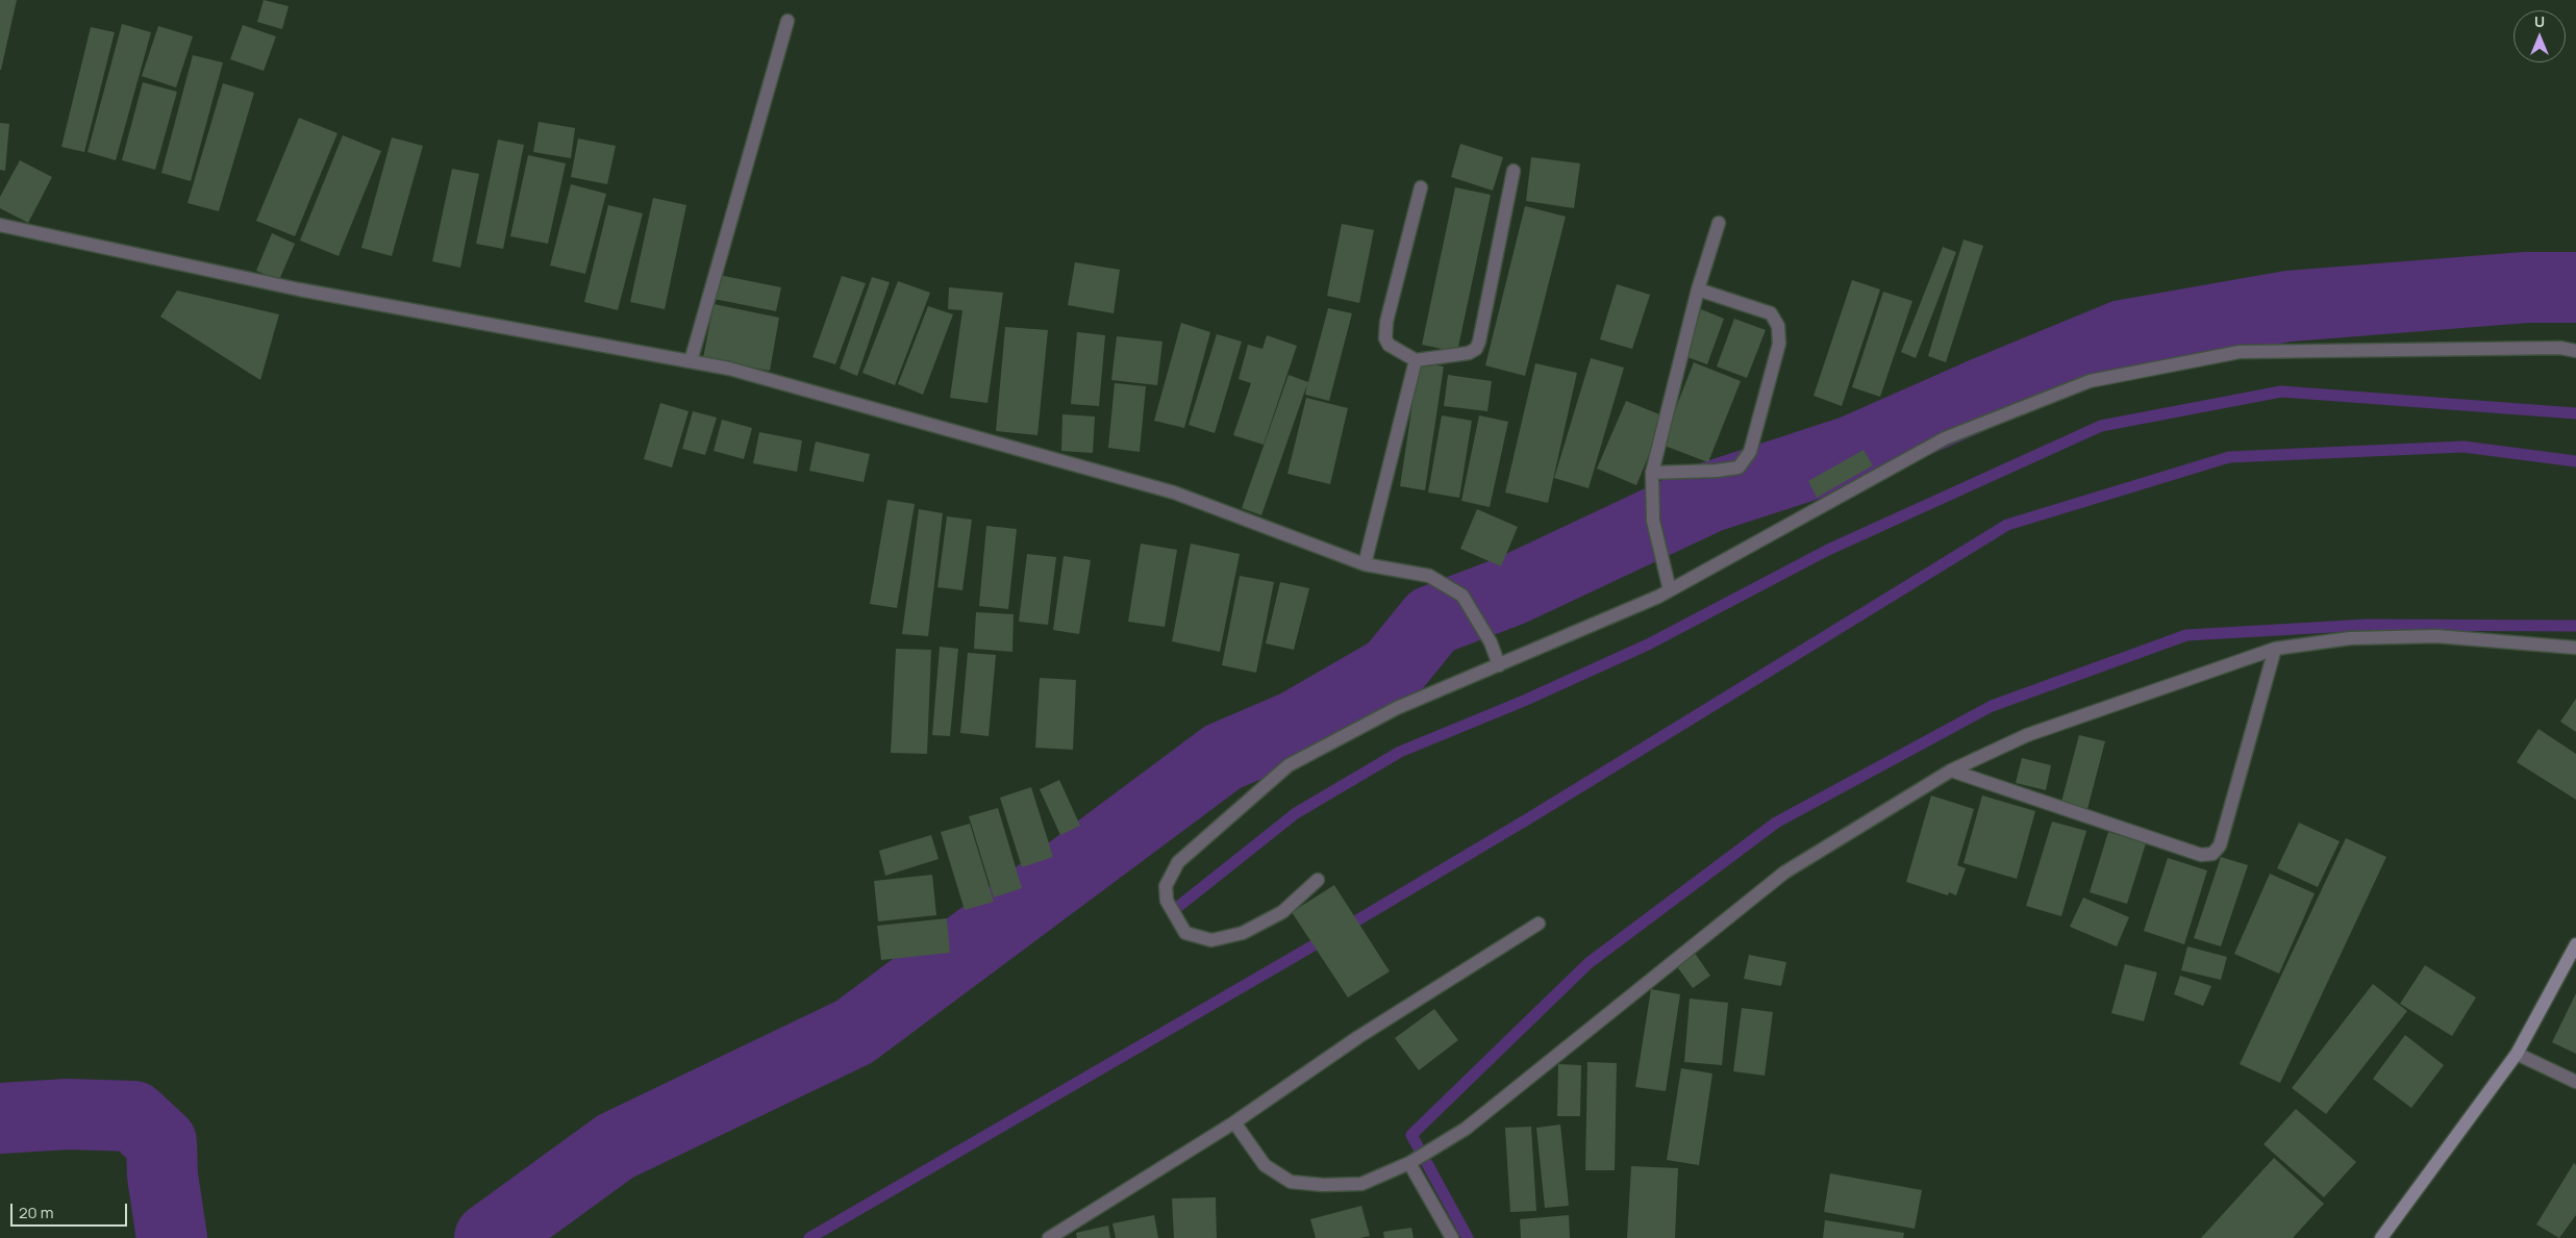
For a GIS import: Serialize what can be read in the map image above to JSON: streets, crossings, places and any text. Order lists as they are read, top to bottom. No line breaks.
{"scale_bar":"20 m","north":"top"}
